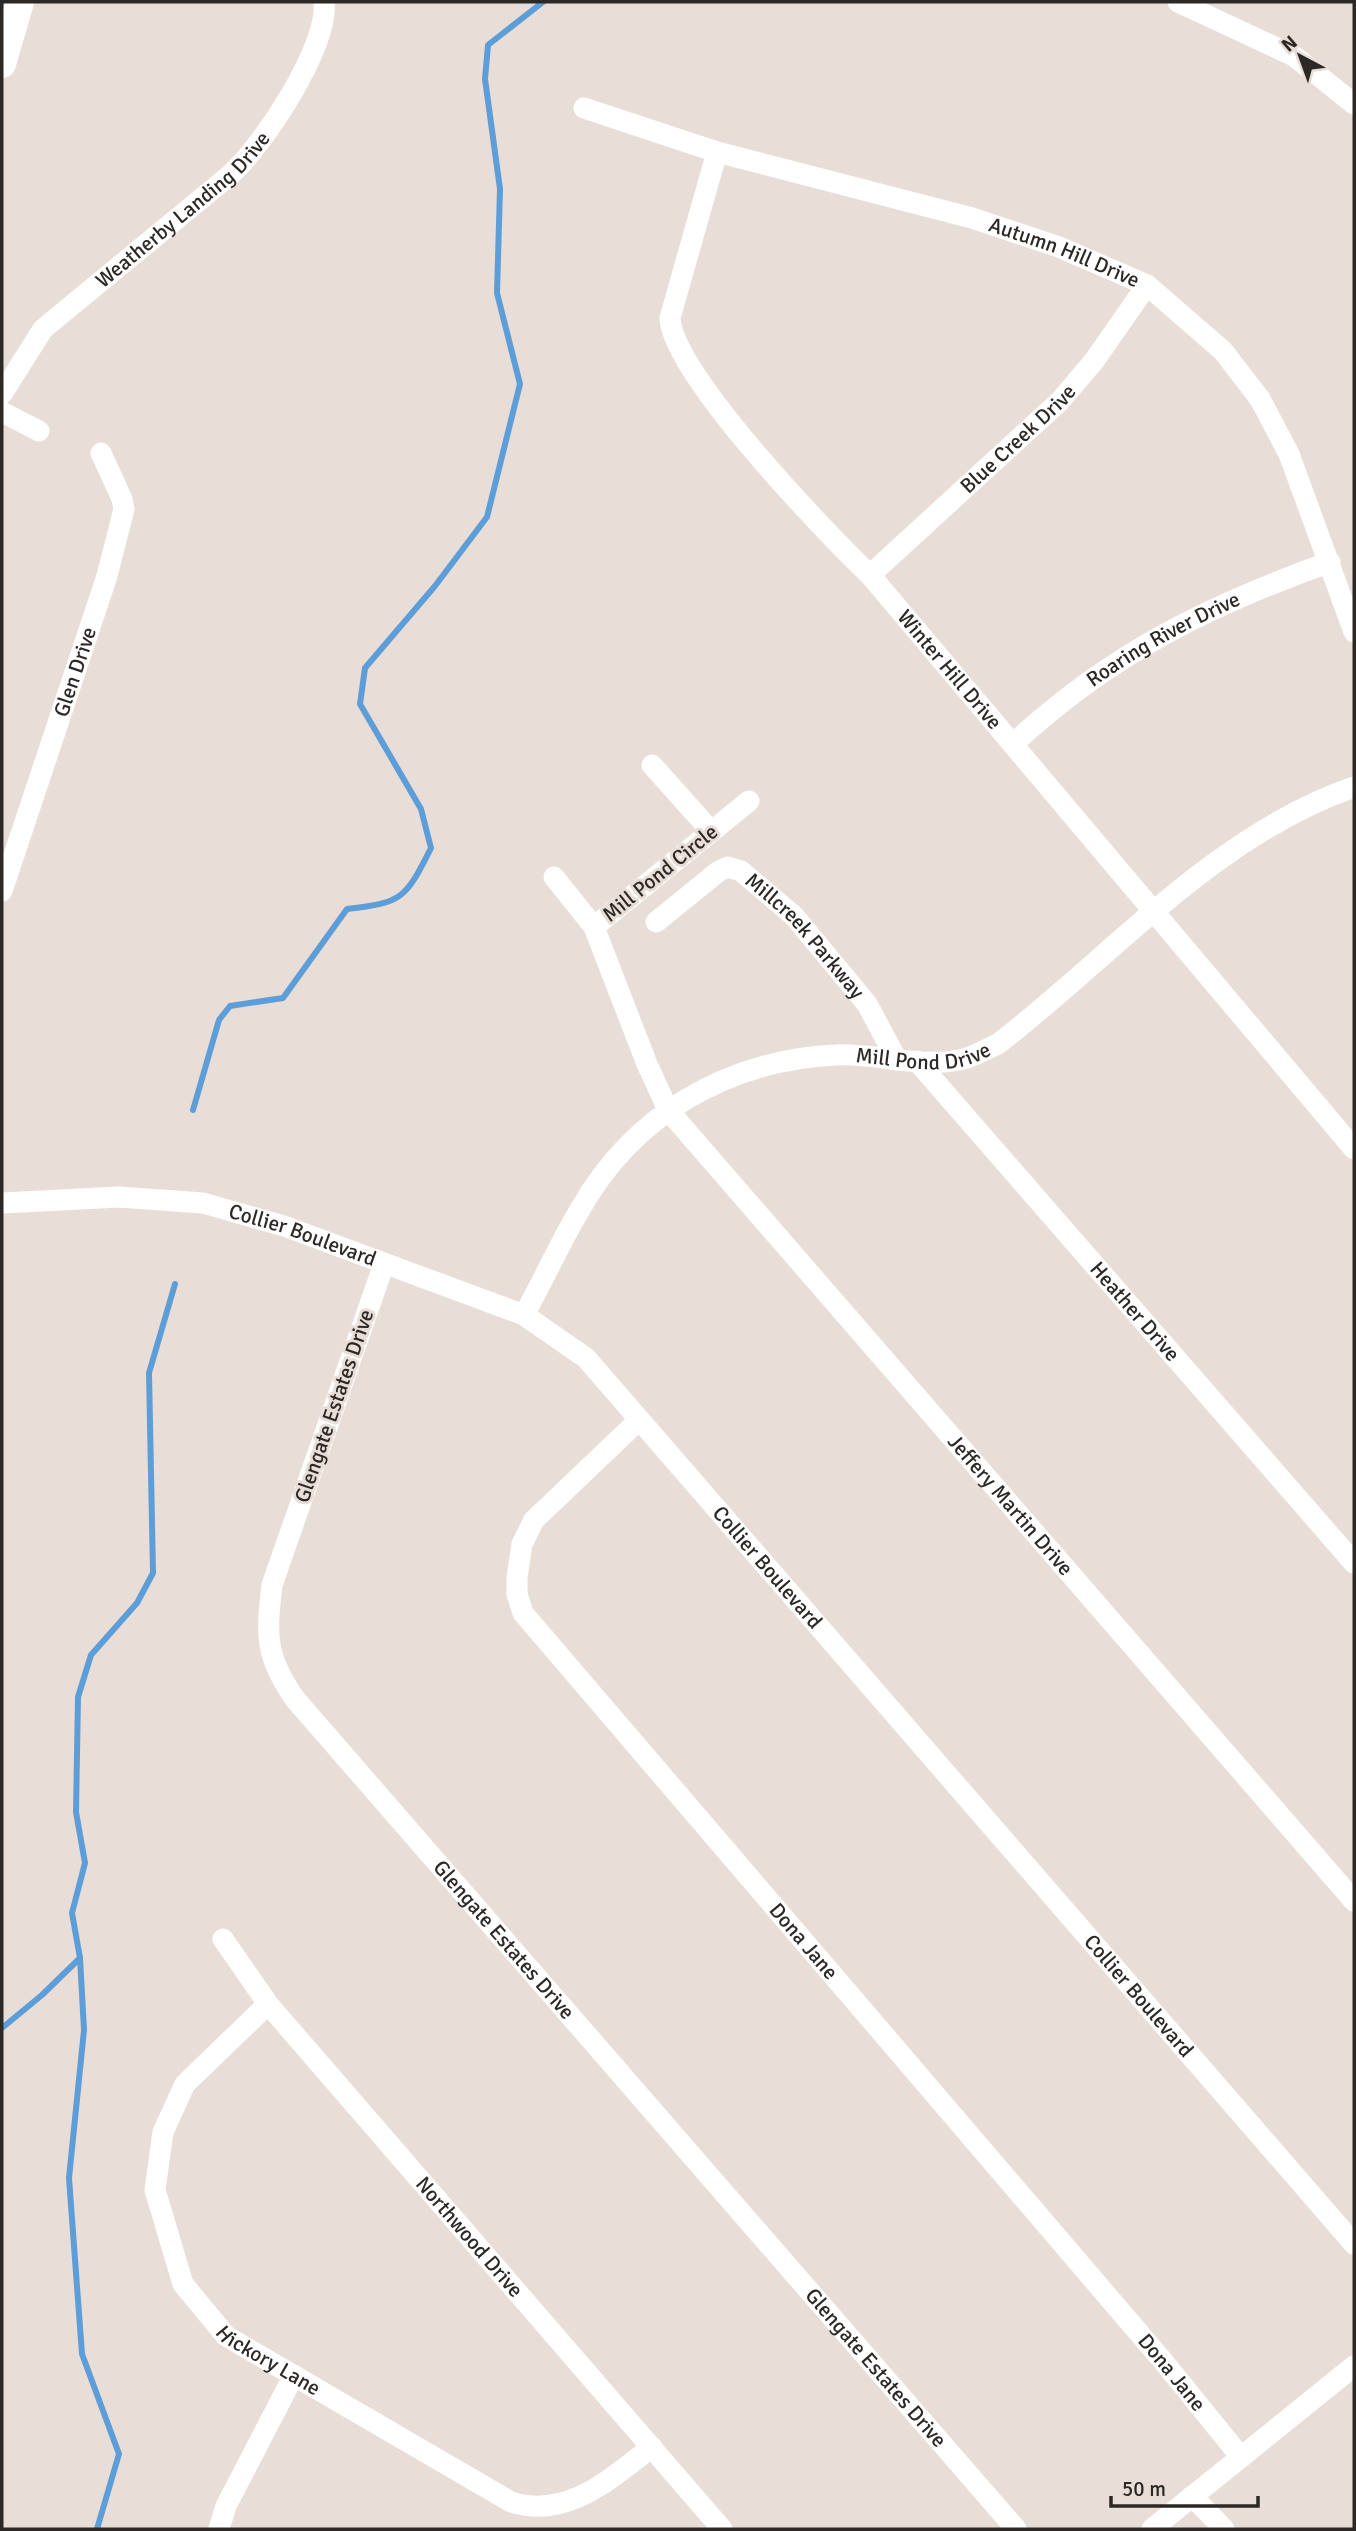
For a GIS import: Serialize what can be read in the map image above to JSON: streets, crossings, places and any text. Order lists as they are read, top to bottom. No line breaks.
{"streets":{"street":["Weatherby Landing Drive","Autumn Hill Drive","Blue Creek Drive","Roaring River Drive","Winter Hill Drive","Glen Drive","Mill Pond Circle","Millcreek Parkway","Mill Pond Drive","Collier Boulevard","Heather Drive","Glengate Estates Drive","Jeffery Martin Drive","Dona Jane","Northwood Drive","Hickory Lane"]},"crossings":[["Autumn Hill Drive","Blue Creek Drive"],["Autumn Hill Drive","Roaring River Drive"],["Autumn Hill Drive","Winter Hill Drive"],["Blue Creek Drive","Winter Hill Drive"],["Roaring River Drive","Winter Hill Drive"],["Winter Hill Drive","Mill Pond Drive"],["Mill Pond Circle","Mill Pond Drive"],["Mill Pond Circle","Jeffery Martin Drive"],["Millcreek Parkway","Mill Pond Drive"],["Millcreek Parkway","Heather Drive"],["Mill Pond Drive","Collier Boulevard"],["Mill Pond Drive","Heather Drive"],["Mill Pond Drive","Jeffery Martin Drive"],["Collier Boulevard","Glengate Estates Drive"],["Collier Boulevard","Dona Jane"],["Northwood Drive","Hickory Lane"]],"scale_bar":"50 m","north":"top left"}
